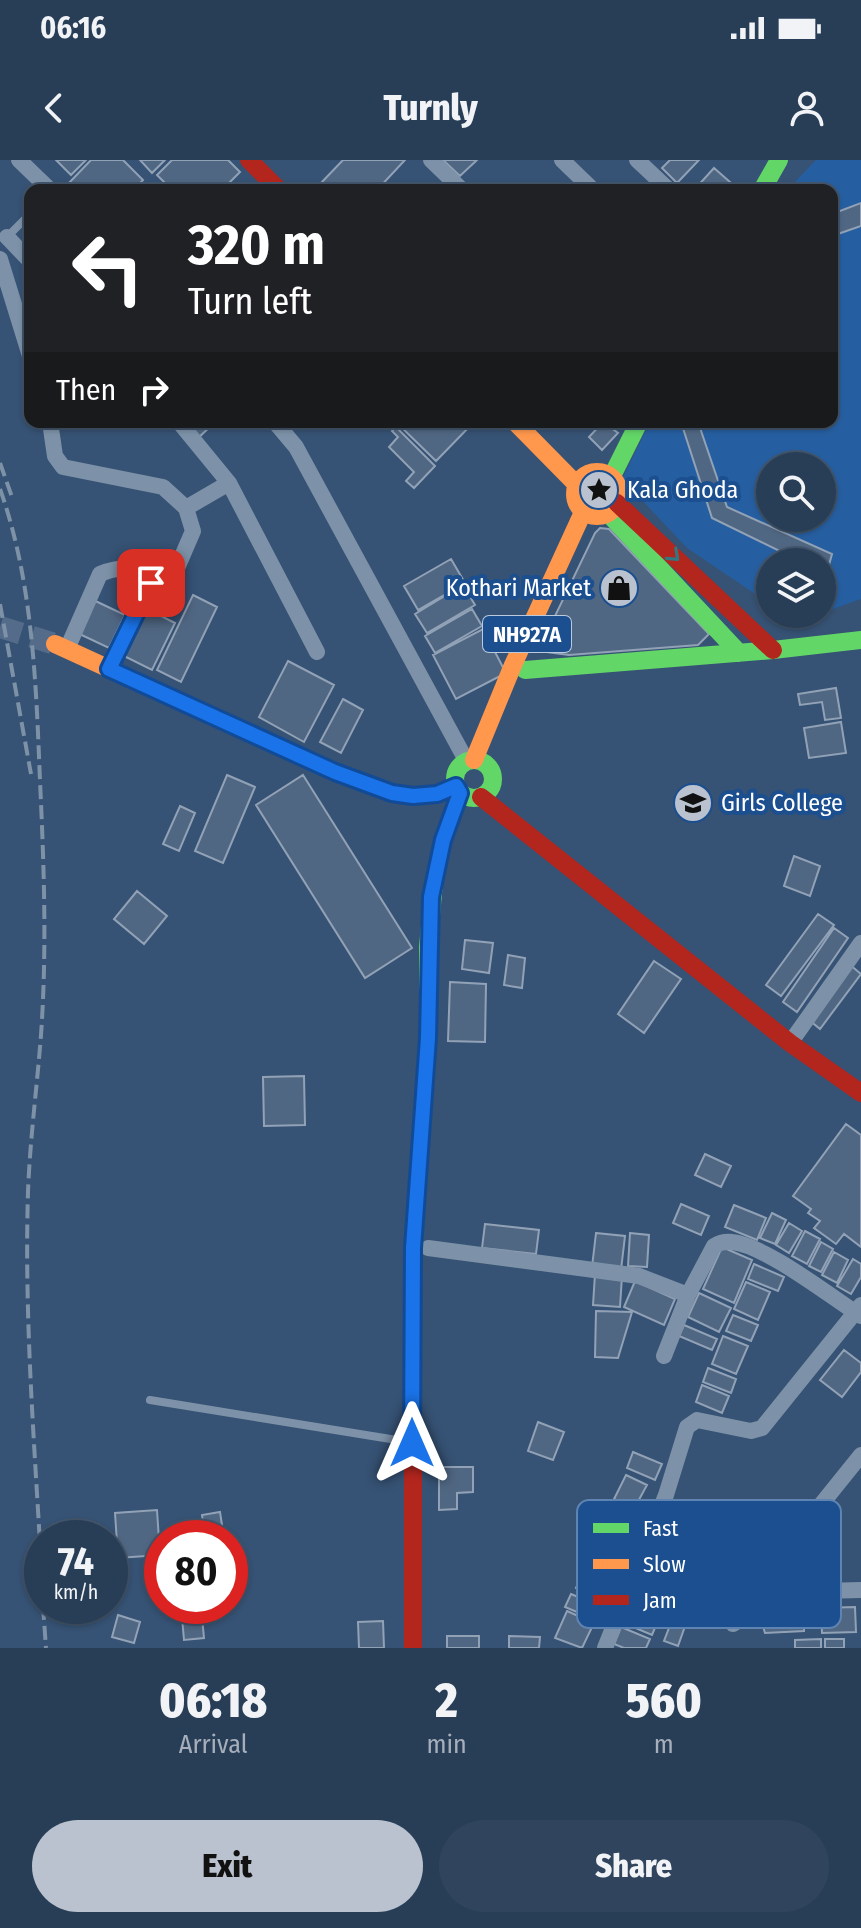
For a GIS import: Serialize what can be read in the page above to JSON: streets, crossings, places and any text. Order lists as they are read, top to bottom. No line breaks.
{"streets":{"main road":["NH927A"]},"places":{"place":["Kala Ghoda"],"shop":["Kothari Market"],"school or university":["Girls College"]},"legend":["Fast","Slow","Jam"],"page":{"status":"06:16","header":"Turnly","turn":["320 m","Turn left"],"then":"Then","speed":"74 km/h","limit":"80","eta":["06:18","Arrival","2","min","560","m"],"buttons":["Exit","Share"]}}
